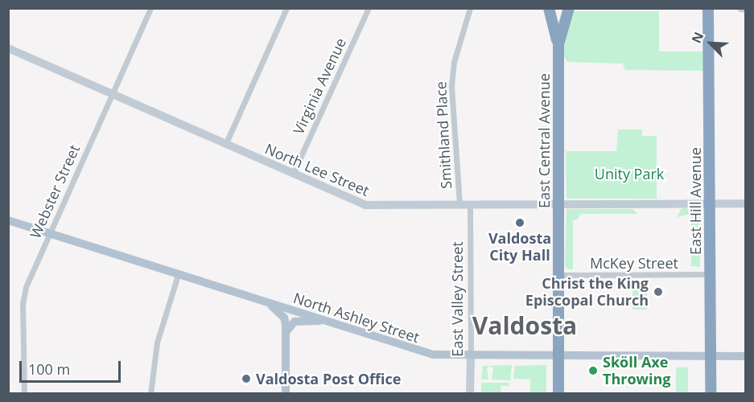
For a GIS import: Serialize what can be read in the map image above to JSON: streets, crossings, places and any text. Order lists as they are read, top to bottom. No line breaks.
{"streets":{"highway":["East Central Avenue","East Hill Avenue"],"main road":["North Ashley Street"],"street":["Virginia Avenue","Smithland Place","North Lee Street","Webster Street","McKey Street","East Valley Street"]},"crossings":[["Virginia Avenue","North Lee Street"],["Smithland Place","North Lee Street"],["East Central Avenue","North Lee Street"],["East Central Avenue","McKey Street"],["East Central Avenue","North Ashley Street"],["North Lee Street","Webster Street"],["North Lee Street","East Hill Avenue"],["North Lee Street","East Valley Street"],["Webster Street","North Ashley Street"],["East Hill Avenue","McKey Street"],["East Hill Avenue","North Ashley Street"],["East Valley Street","North Ashley Street"]],"districts":["Valdosta"],"parks":["Unity Park"],"places":["Valdosta City Hall","Christ the King Episcopal Church","Sköll Axe Throwing","Valdosta Post Office"],"scale_bar":"100 m","north":"top left"}
